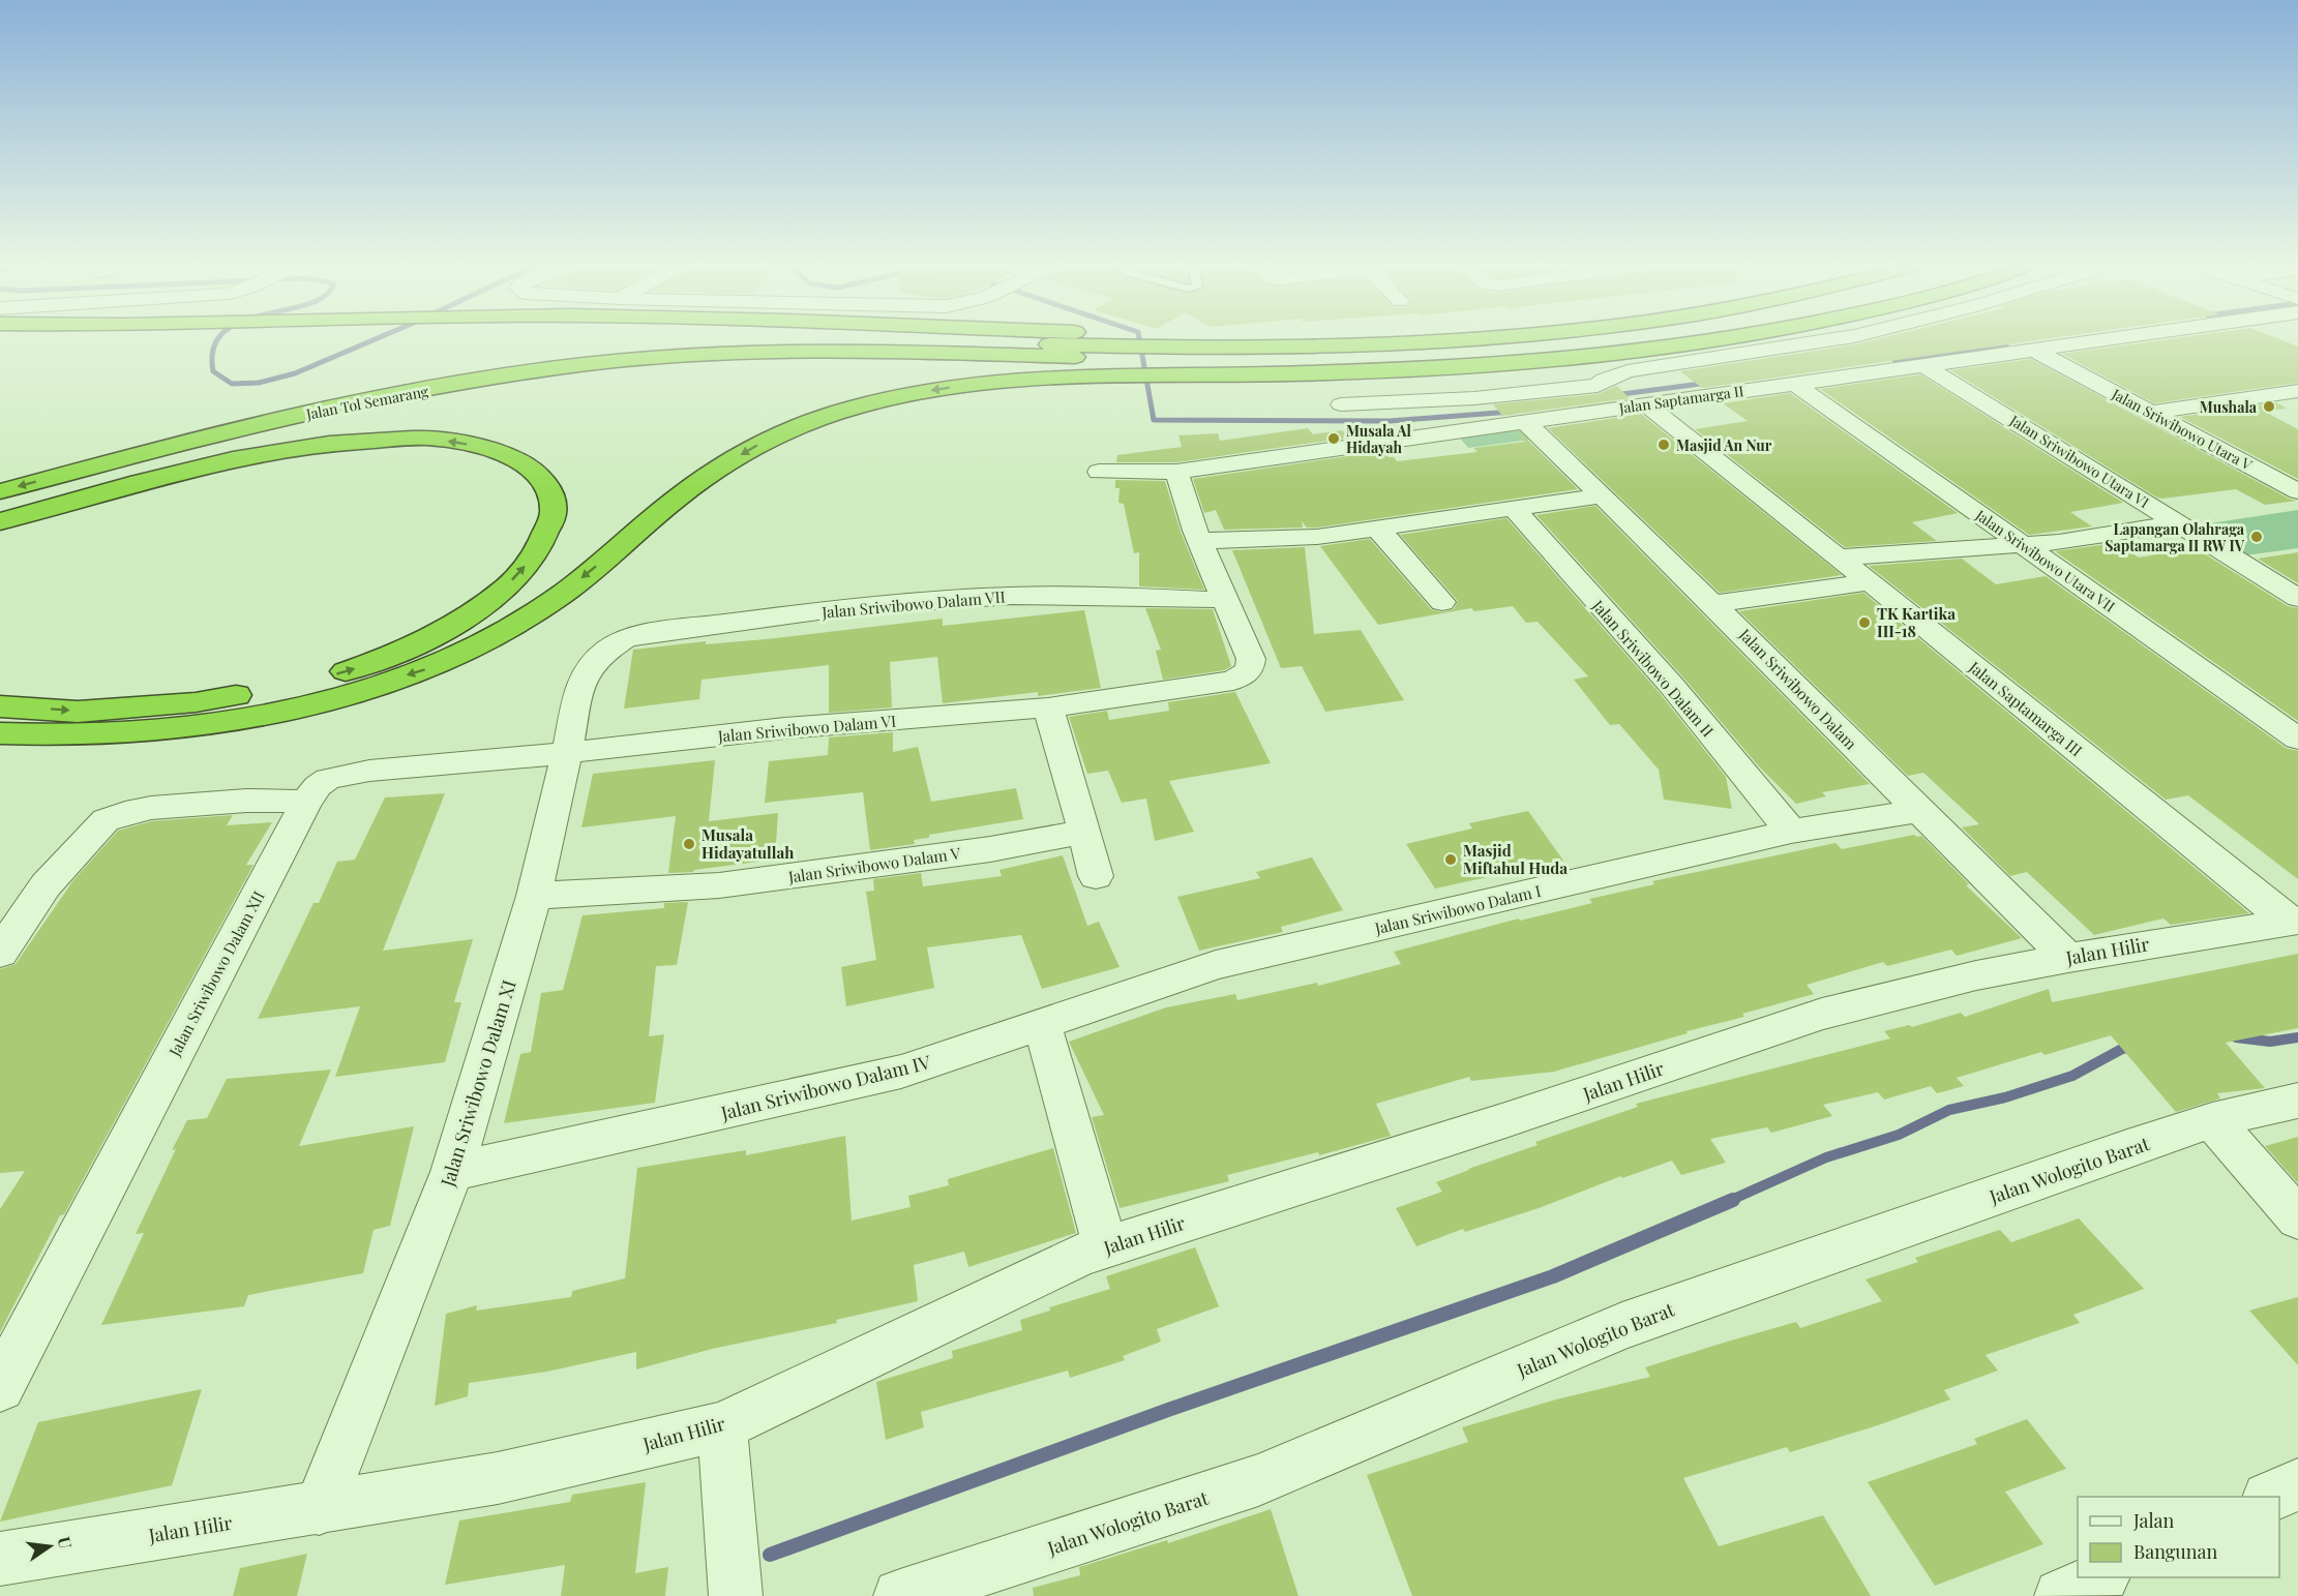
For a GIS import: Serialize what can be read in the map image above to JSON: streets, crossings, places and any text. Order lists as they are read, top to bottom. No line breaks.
{"streets":{"highway":["Jalan Tol Semarang"],"street":["Jalan Saptamarga II","Jalan Sriwibowo Utara V","Jalan Sriwibowo Utara VI","Jalan Sriwibowo Utara VII","Jalan Sriwibowo Dalam VII","Jalan Sriwibowo Dalam II","Jalan Sriwibowo Dalam","Jalan Saptamarga III","Jalan Sriwibowo Dalam VI","Jalan Sriwibowo Dalam V","Jalan Sriwibowo Dalam I","Jalan Hilir","Jalan Sriwibowo Dalam XII","Jalan Sriwibowo Dalam XI","Jalan Sriwibowo Dalam IV","Jalan Wologito Barat"]},"crossings":[["Jalan Saptamarga II","Jalan Sriwibowo Utara V"],["Jalan Saptamarga II","Jalan Sriwibowo Utara VI"],["Jalan Saptamarga II","Jalan Sriwibowo Utara VII"],["Jalan Saptamarga II","Jalan Sriwibowo Dalam"],["Jalan Saptamarga II","Jalan Saptamarga III"],["Jalan Sriwibowo Dalam VII","Jalan Sriwibowo Dalam VI"],["Jalan Sriwibowo Dalam VII","Jalan Sriwibowo Dalam XI"],["Jalan Sriwibowo Dalam II","Jalan Sriwibowo Dalam I"],["Jalan Sriwibowo Dalam","Jalan Sriwibowo Dalam I"],["Jalan Sriwibowo Dalam","Jalan Hilir"],["Jalan Saptamarga III","Jalan Hilir"],["Jalan Sriwibowo Dalam VI","Jalan Sriwibowo Dalam XII"],["Jalan Sriwibowo Dalam VI","Jalan Sriwibowo Dalam XI"],["Jalan Sriwibowo Dalam V","Jalan Sriwibowo Dalam XI"],["Jalan Sriwibowo Dalam I","Jalan Sriwibowo Dalam IV"],["Jalan Hilir","Jalan Sriwibowo Dalam XI"],["Jalan Sriwibowo Dalam XII","Jalan Sriwibowo Dalam XI"],["Jalan Sriwibowo Dalam XI","Jalan Sriwibowo Dalam IV"]],"places":["Mushala","Musala Al Hidayah","Masjid An Nur","Lapangan Olahraga Saptamarga II RW IV","TK Kartika III-18","Musala Hidayatullah","Masjid Miftahul Huda"],"legend":["Jalan","Bangunan"],"north":"right"}
